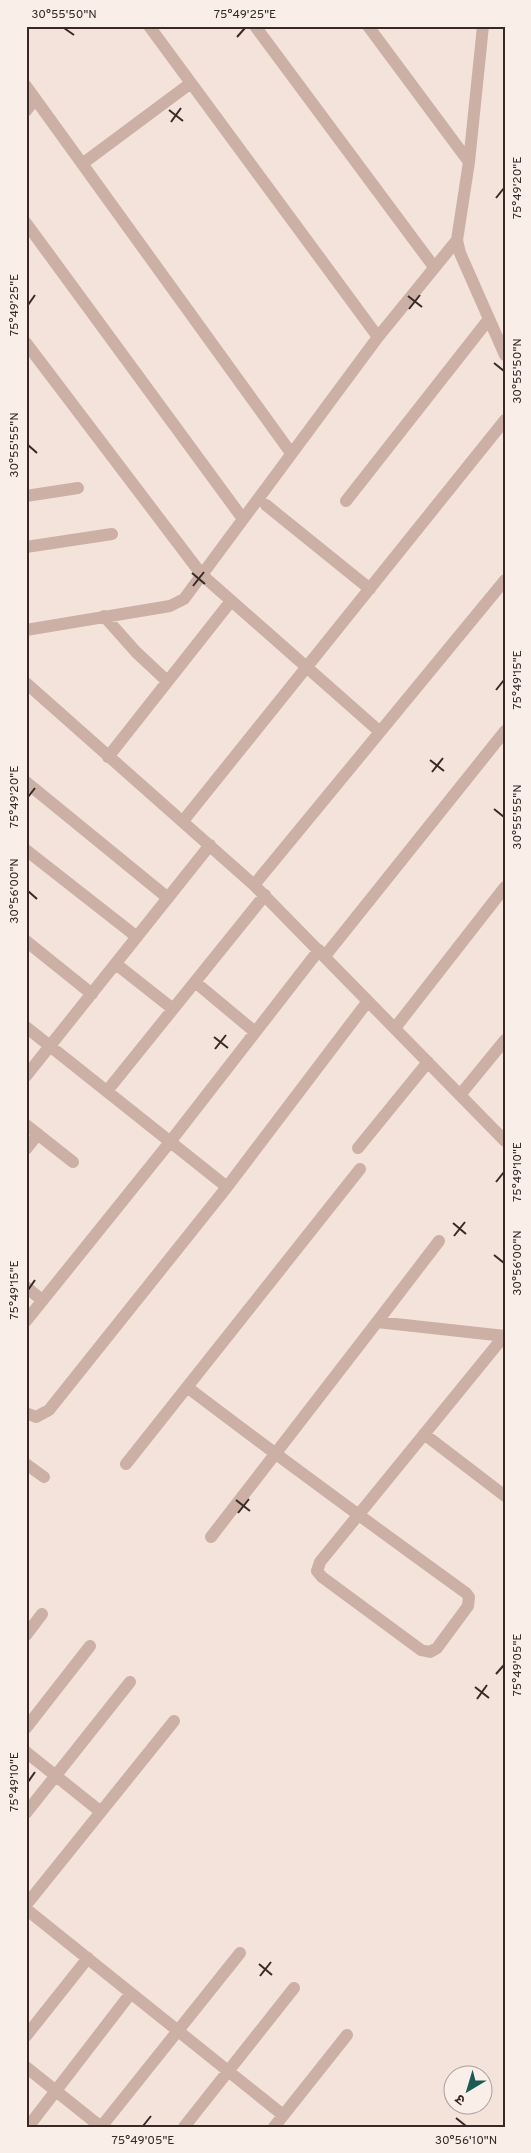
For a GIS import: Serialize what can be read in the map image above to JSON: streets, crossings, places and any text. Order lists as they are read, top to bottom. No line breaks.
{"north":"bottom left","coordinates":["30°55'50\"N","75°49'25\"E","75°49'20\"E","30°55'55\"N","75°49'15\"E","30°56'00\"N","75°49'10\"E","75°49'05\"E","30°56'10\"N"]}
